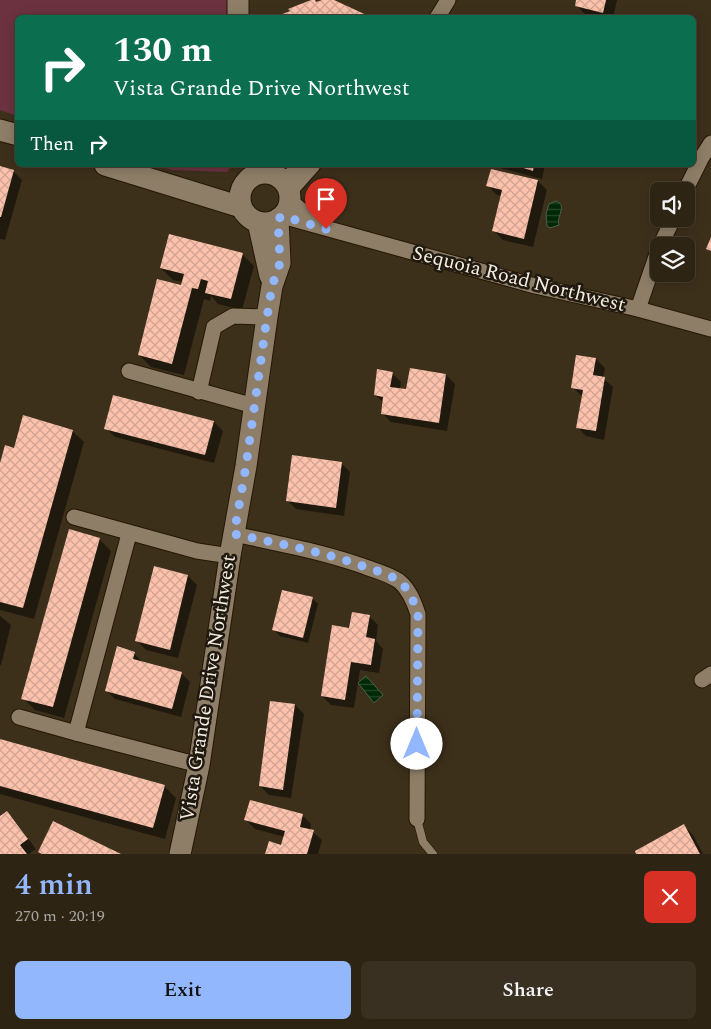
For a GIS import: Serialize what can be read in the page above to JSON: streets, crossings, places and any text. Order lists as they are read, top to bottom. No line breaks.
{"streets":{"street":["Sequoia Road Northwest","Vista Grande Drive Northwest"]},"crossings":[["Sequoia Road Northwest","Vista Grande Drive Northwest"]],"page":{"turn":["130 m","Vista Grande Drive Northwest"],"then":"Then","heading":["4 min","270 m · 20:19"],"buttons":["Exit","Share"]}}
